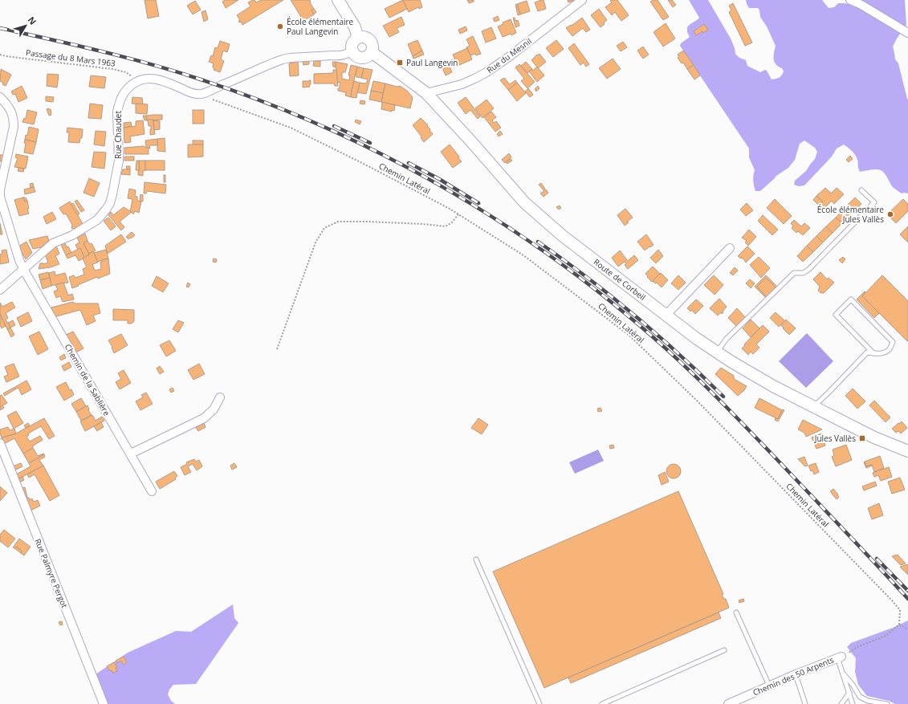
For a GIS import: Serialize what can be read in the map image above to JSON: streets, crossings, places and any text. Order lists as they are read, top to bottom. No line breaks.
{"streets":{"main road":["Route de Corbeil"],"street":["Rue du Mesnil","Rue Chaudet","Chemin de la Sablière","Rue Palmyre Pergot","Chemin des 50 Arpents"],"path":["Passage du 8 Mars 1963","Chemin Latéral"]},"crossings":[["Rue du Mesnil","Route de Corbeil"],["Passage du 8 Mars 1963","Rue Chaudet"],["Rue Chaudet","Chemin de la Sablière"]],"places":{"other":["École élémentaire Paul Langevin","École élémentaire Jules Vallès"],"transit":["Paul Langevin","Jules Vallès"]},"north":"top right"}
